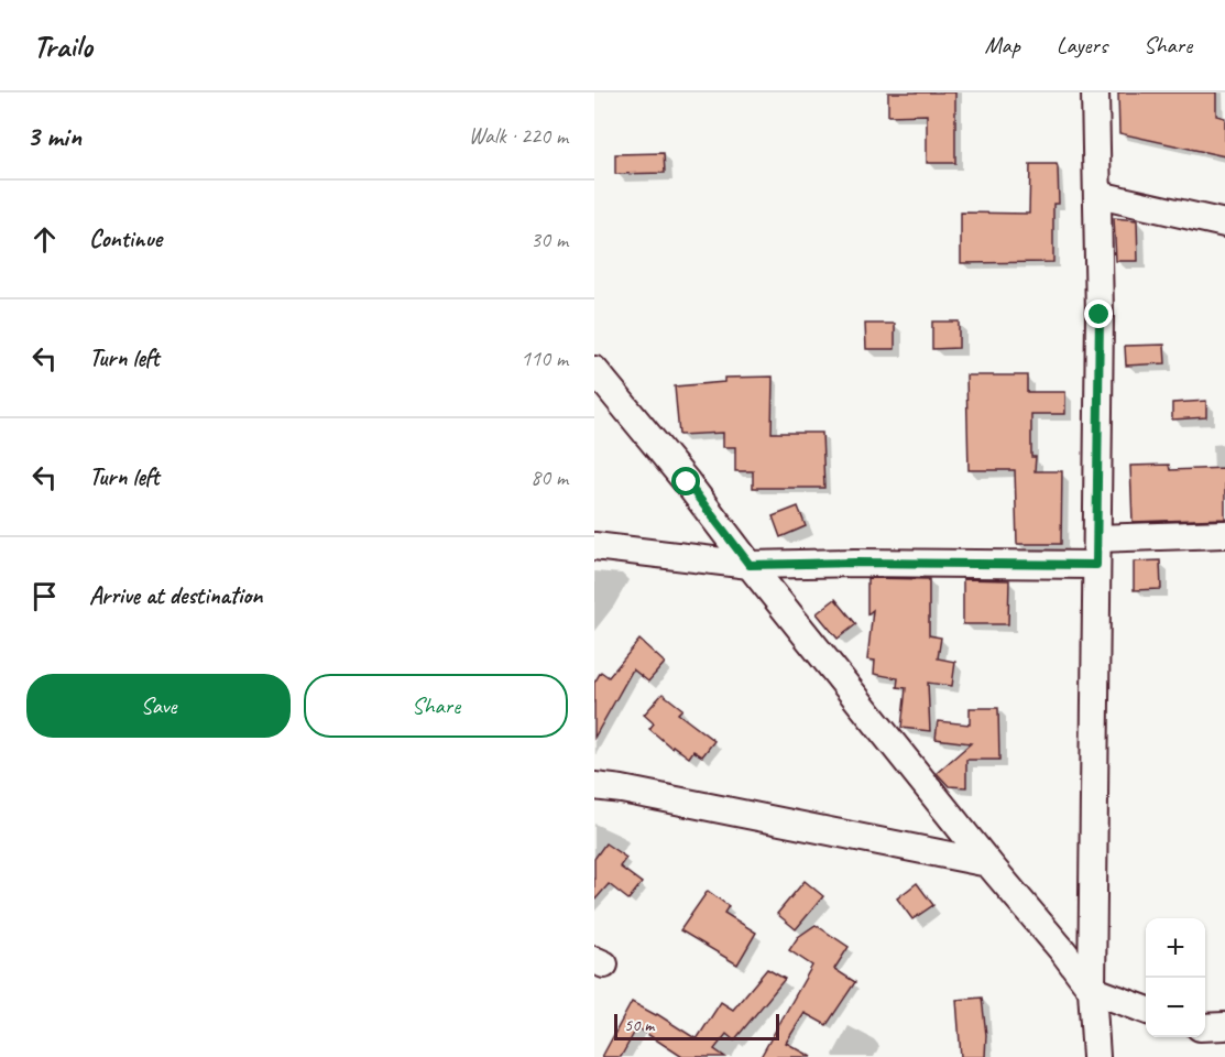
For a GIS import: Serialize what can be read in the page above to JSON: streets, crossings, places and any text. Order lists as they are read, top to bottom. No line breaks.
{"scale_bar":"50 m","page":{"header":"Trailo","nav":["Map","Layers","Share"],"heading":["3 min","Walk · 220 m"],"list":[["Continue","30 m"],["Turn left","110 m"],["Turn left","80 m"],"Arrive at destination"],"buttons":["Save","Share"],"map_buttons":["+","−"],"scale":"50 m"}}
